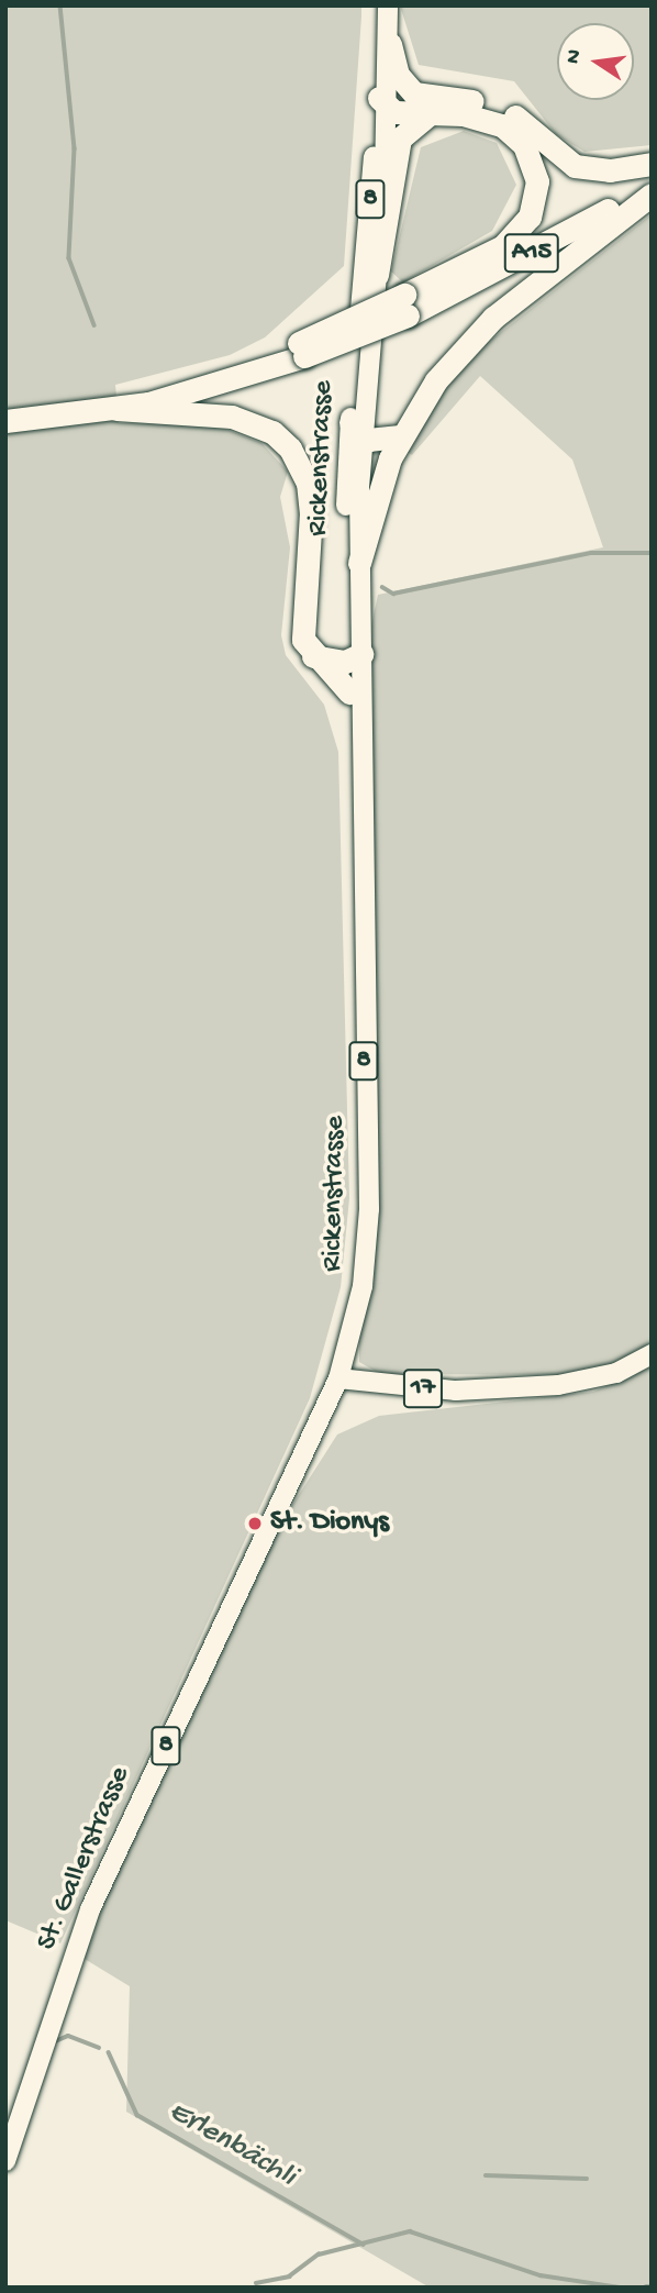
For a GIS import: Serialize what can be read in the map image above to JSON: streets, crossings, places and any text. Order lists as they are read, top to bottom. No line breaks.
{"streets":{"highway":["A15"],"main road":["8","Rickenstrasse","17","St. Gallerstrasse"]},"crossings":[["Rickenstrasse","17"],["Rickenstrasse","St. Gallerstrasse"],["17","St. Gallerstrasse"]],"water":["Erlenbächli"],"places":["St. Dionys"],"north":"left"}
